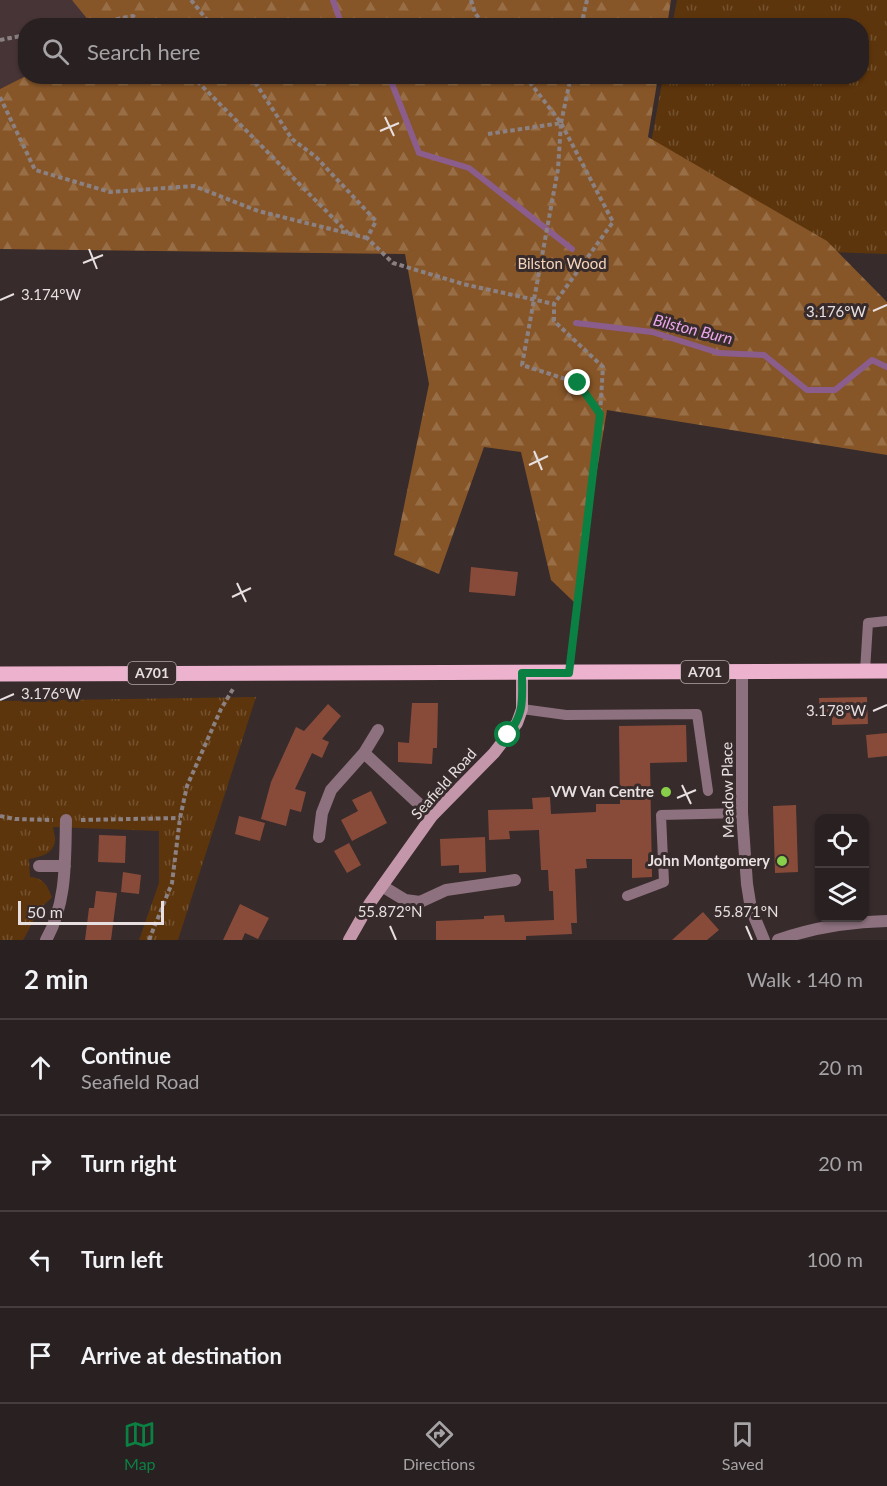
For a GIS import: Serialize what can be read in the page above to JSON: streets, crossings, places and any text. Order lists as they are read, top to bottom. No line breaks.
{"streets":{"main road":["A701"],"street":["Seafield Road","Meadow Place"]},"crossings":[["A701","Seafield Road"],["A701","Meadow Place"]],"water":["Bilston Burn"],"parks":["Bilston Wood"],"places":["VW Van Centre","John Montgomery"],"scale_bar":"50 m","page":{"search":"Search here","scale":"50 m","heading":["2 min","Walk · 140 m"],"list":[["Continue","Seafield Road","20 m"],["Turn right","20 m"],["Turn left","100 m"],"Arrive at destination"],"nav":["Map","Directions","Saved"]},"coordinates":["3.174°W","3.176°W","3.178°W","55.872°N","55.871°N"]}
